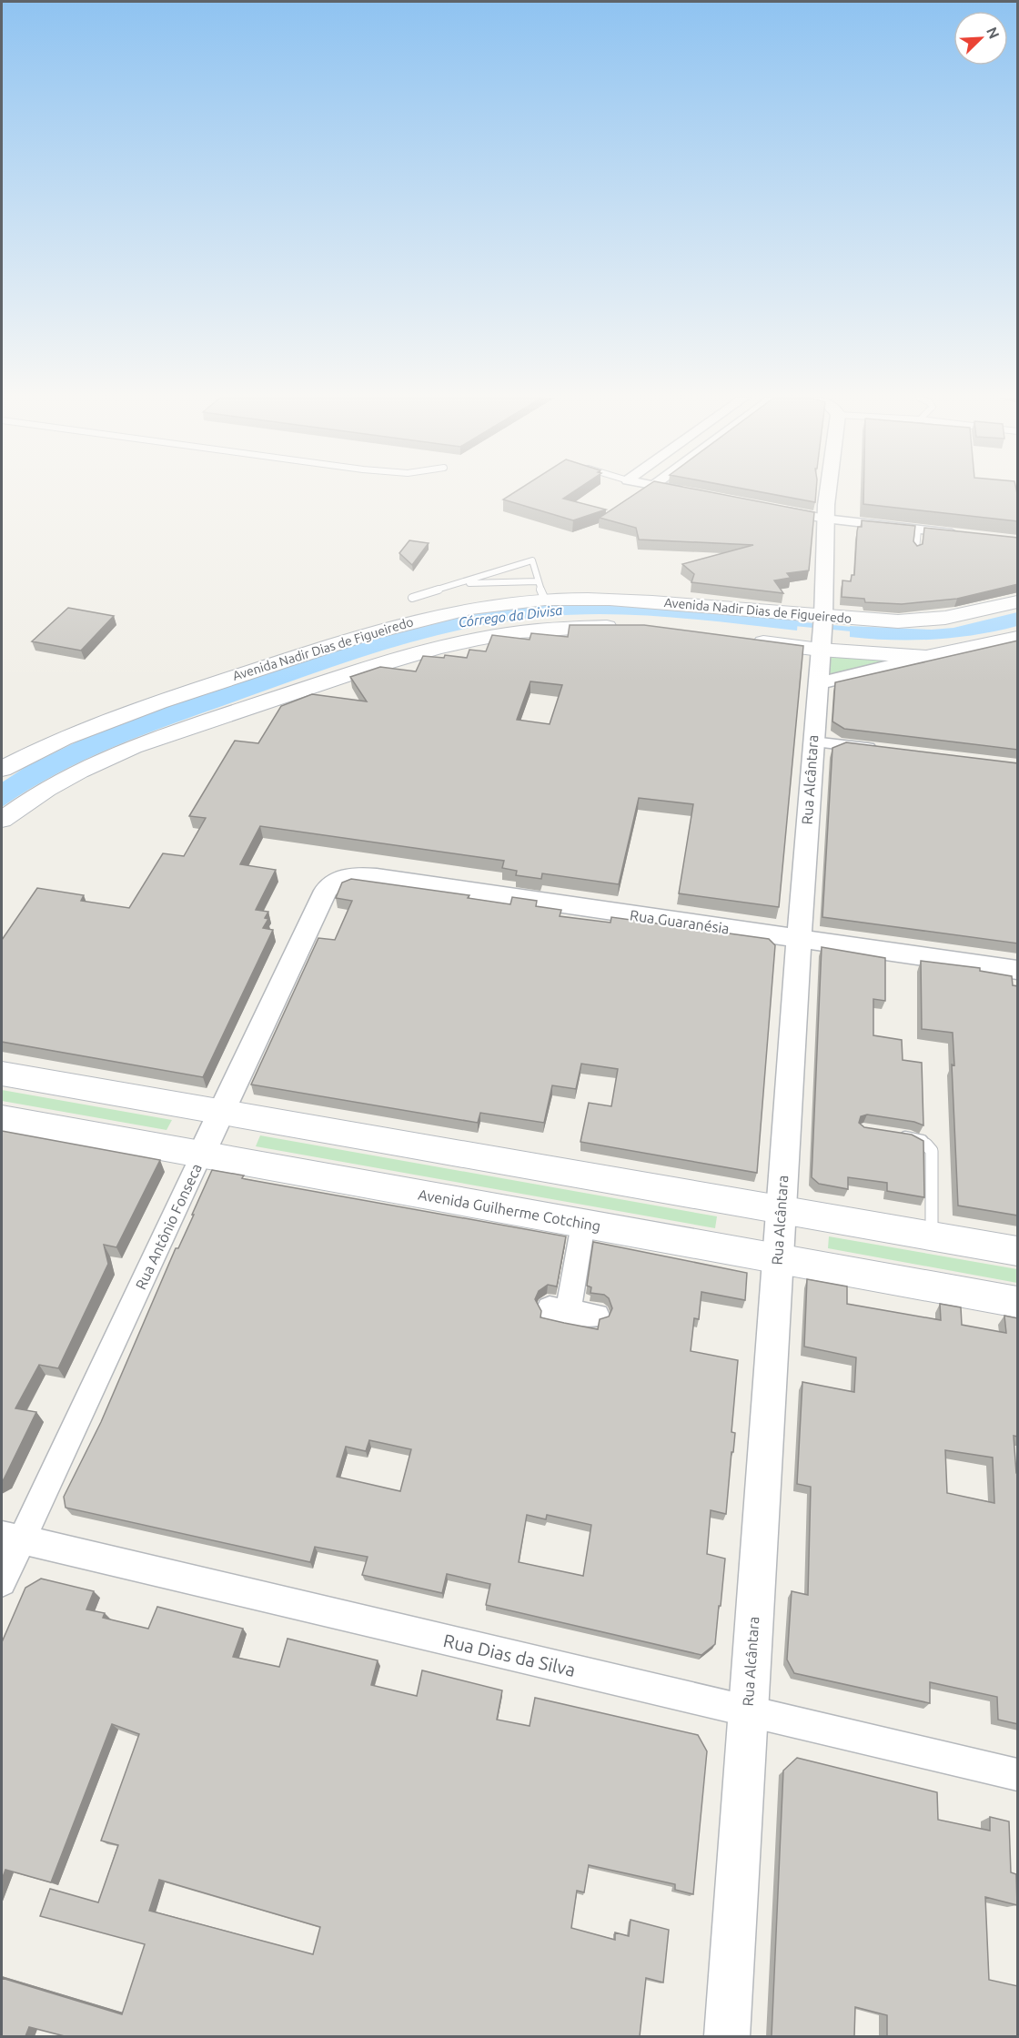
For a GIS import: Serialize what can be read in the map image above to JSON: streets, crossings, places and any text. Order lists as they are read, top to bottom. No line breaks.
{"streets":{"main road":["Avenida Nadir Dias de Figueiredo","Avenida Guilherme Cotching"],"street":["Rua Alcântara","Rua Guaranésia","Rua Antônio Fonseca","Rua Dias da Silva"]},"crossings":[["Avenida Nadir Dias de Figueiredo","Rua Alcântara"],["Rua Alcântara","Rua Guaranésia"],["Rua Alcântara","Avenida Guilherme Cotching"],["Rua Alcântara","Rua Dias da Silva"],["Rua Guaranésia","Rua Antônio Fonseca"],["Avenida Guilherme Cotching","Rua Antônio Fonseca"],["Rua Antônio Fonseca","Rua Dias da Silva"]],"water":["Córrego da Divisa"],"north":"top right"}
